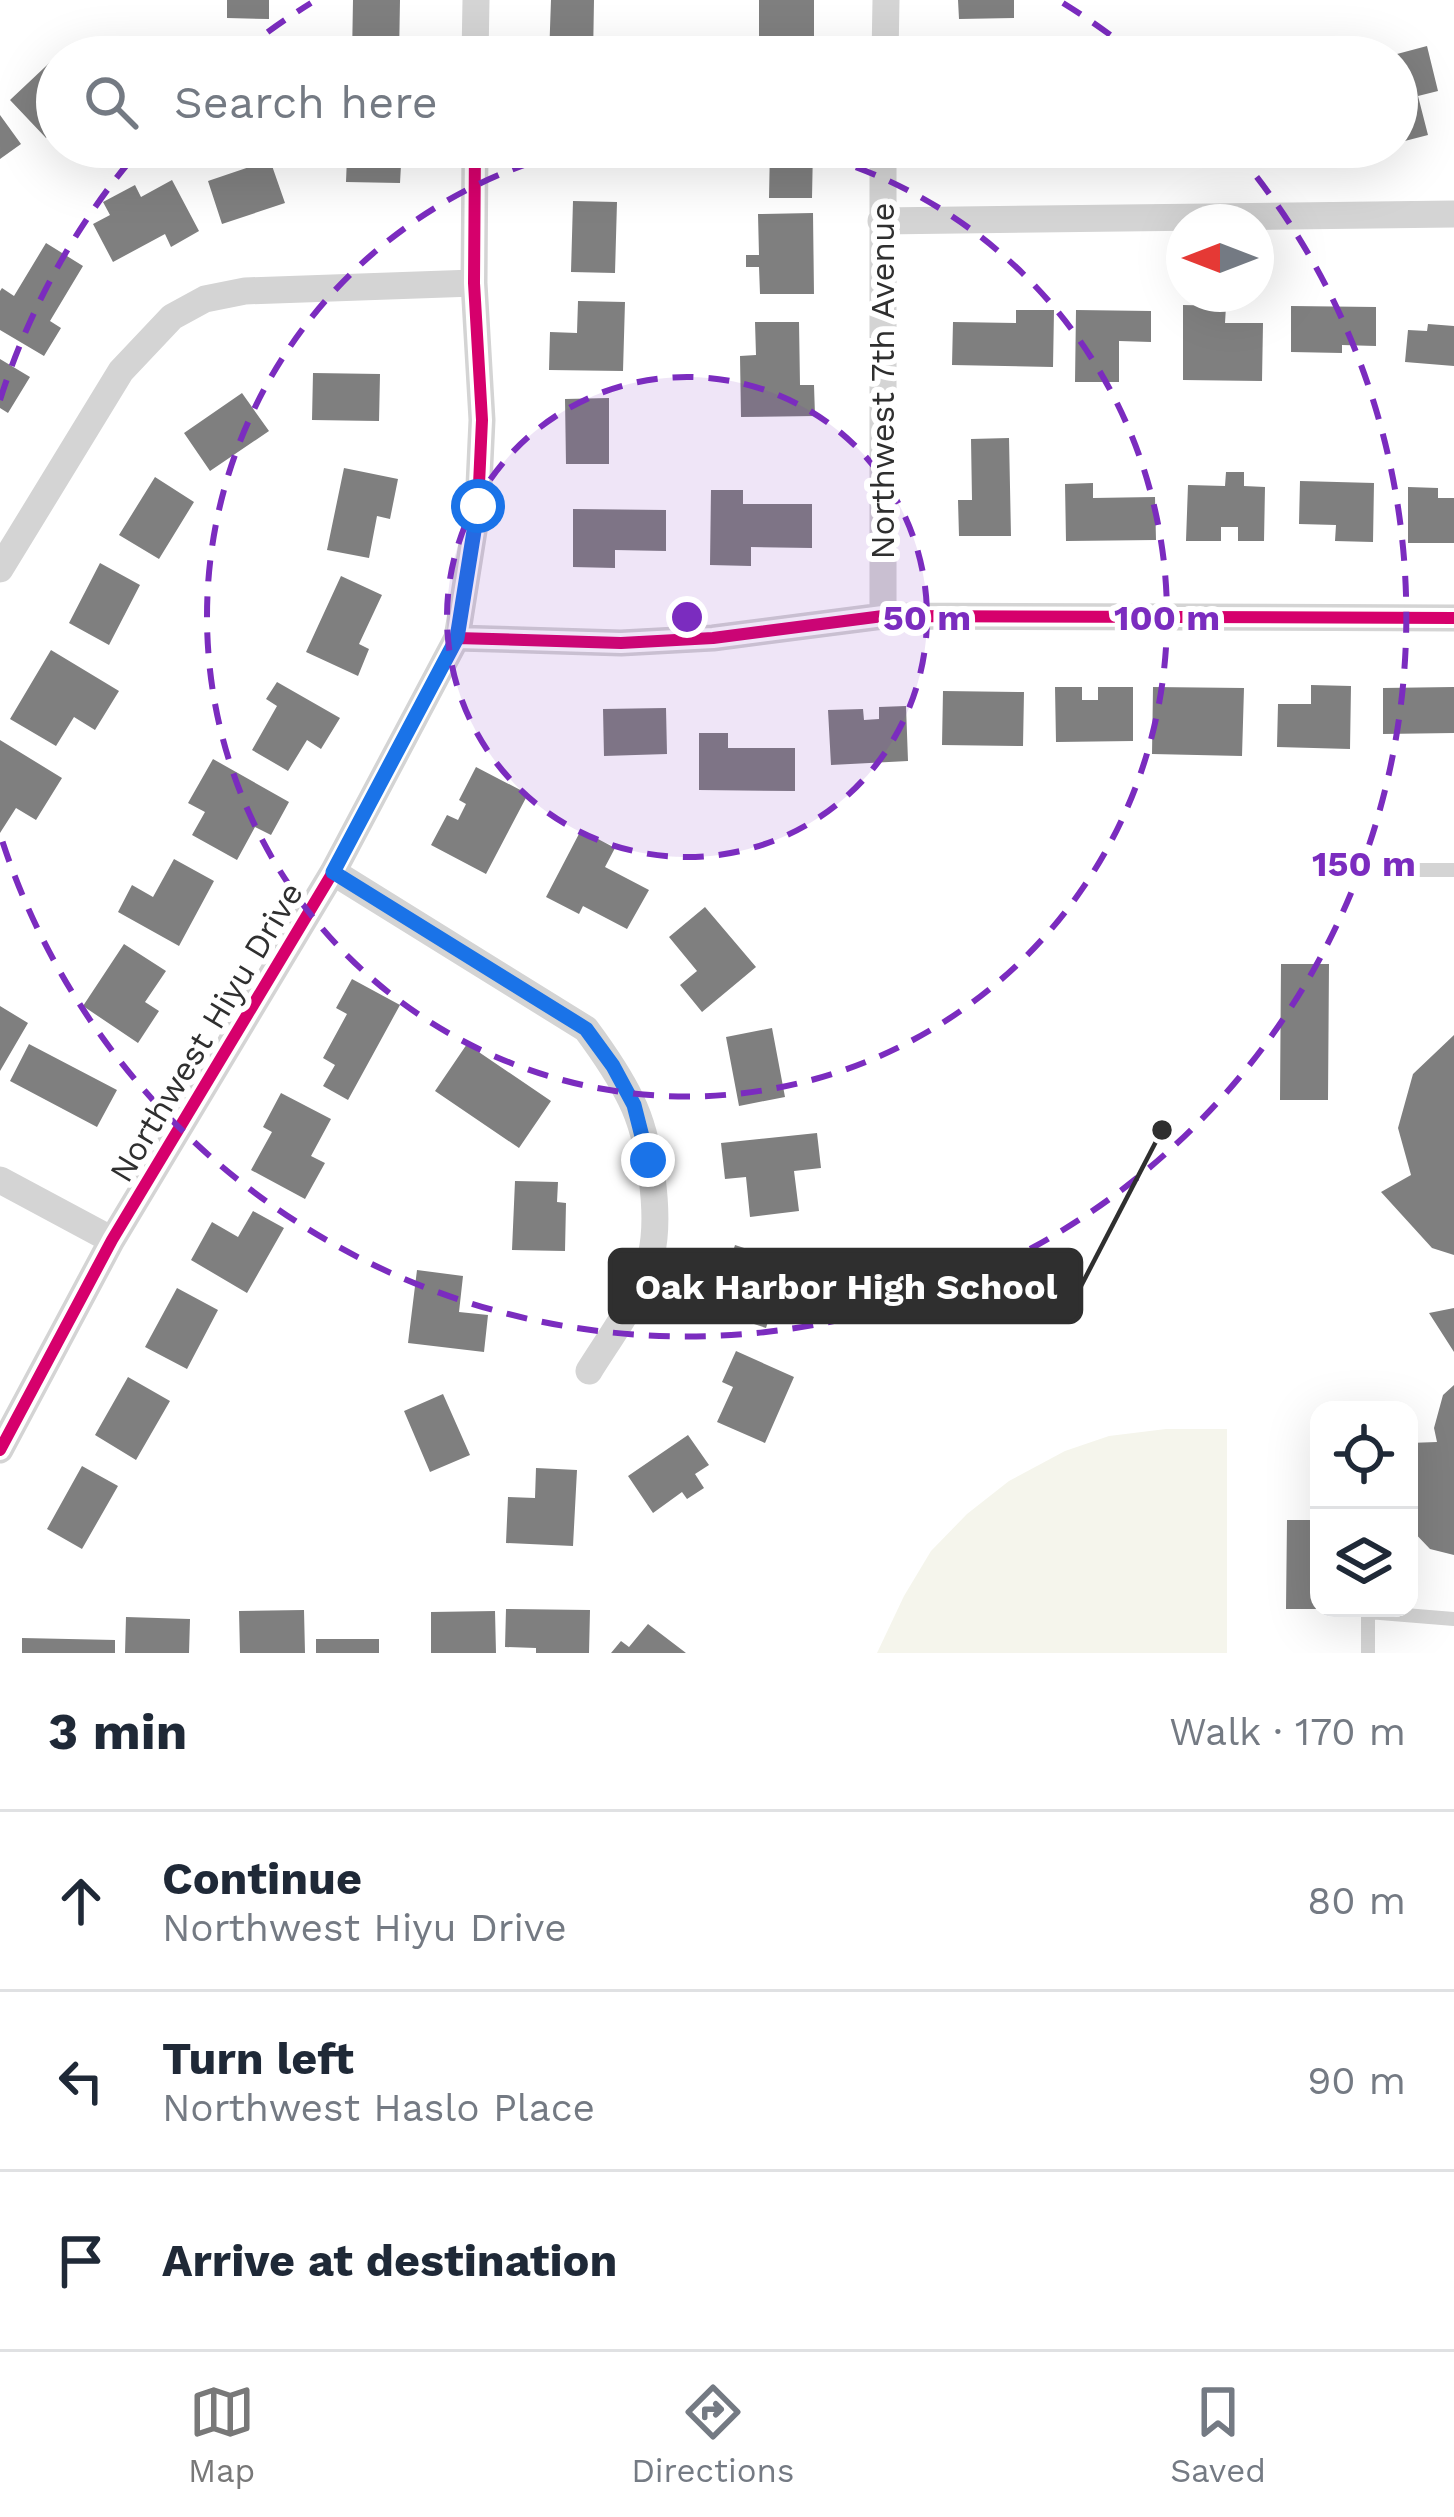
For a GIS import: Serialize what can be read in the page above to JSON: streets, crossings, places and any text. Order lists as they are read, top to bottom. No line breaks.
{"streets":{"street":["Northwest 7th Avenue","Northwest Hiyu Drive"]},"places":["Oak Harbor High School"],"north":"left","page":{"search":"Search here","heading":["3 min","Walk · 170 m"],"list":[["Continue","Northwest Hiyu Drive","80 m"],["Turn left","Northwest Haslo Place","90 m"],"Arrive at destination"],"nav":["Map","Directions","Saved"]},"rings":["50 m","100 m","150 m"]}
